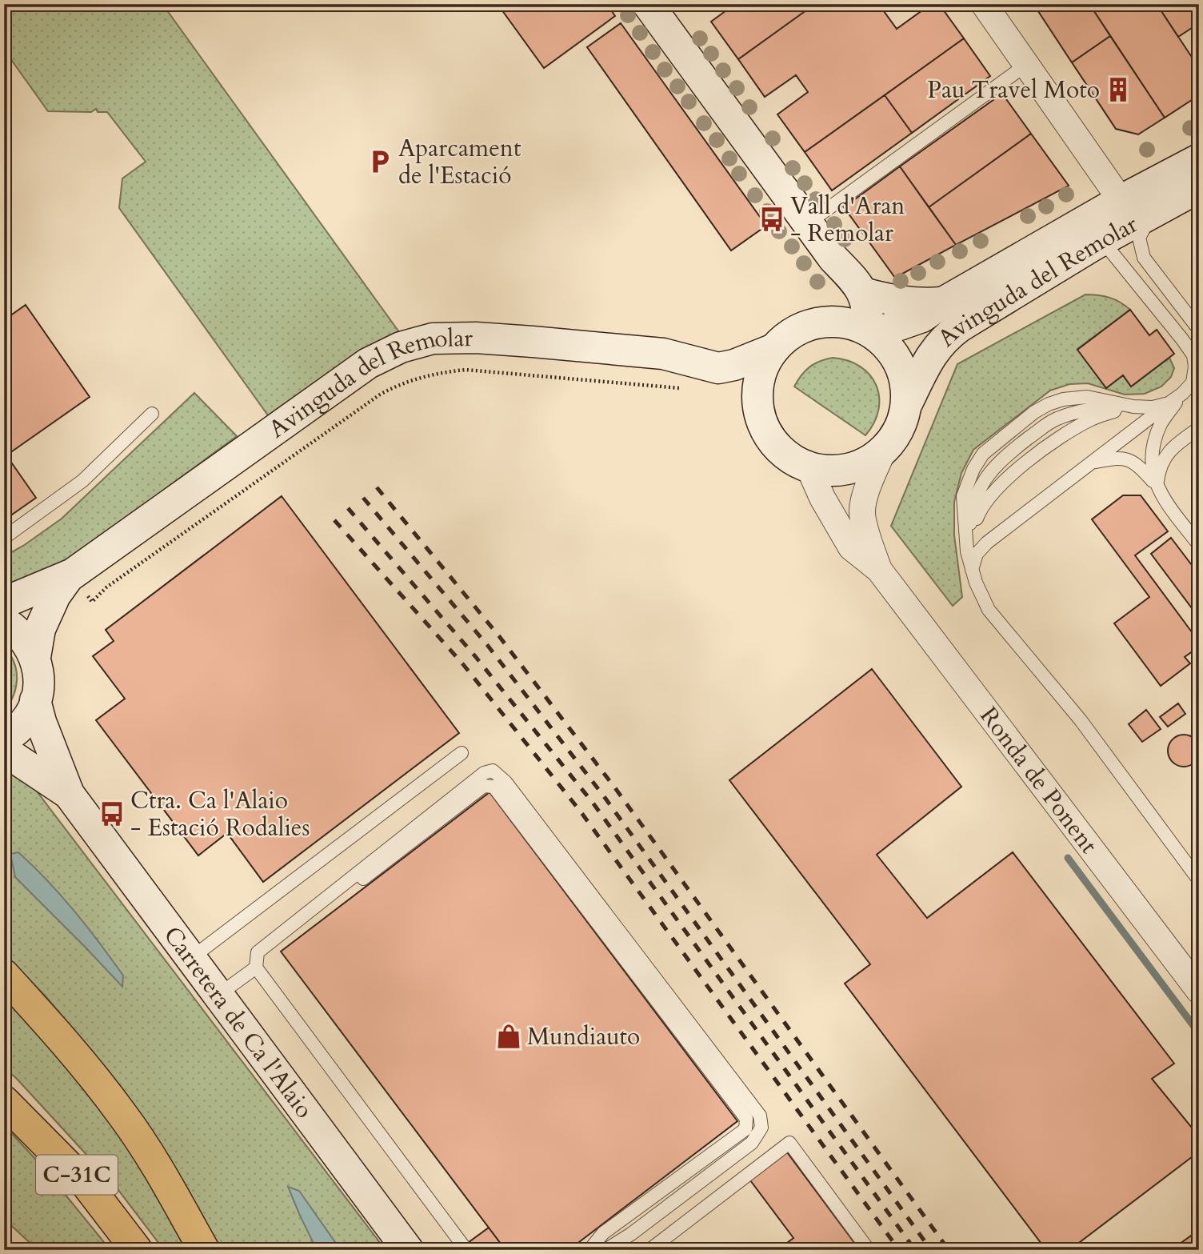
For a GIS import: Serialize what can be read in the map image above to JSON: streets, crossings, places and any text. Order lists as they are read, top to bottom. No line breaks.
{"streets":{"highway":["C-31C"],"street":["Avinguda del Remolar","Ronda de Ponent","Carretera de Ca l'Alaio"]},"crossings":[["Avinguda del Remolar","Ronda de Ponent"]],"places":{"building":["Pau Travel Moto"],"parking":["Aparcament de l'Estació"],"bus stop":["Vall d'Aran - Remolar","Ctra. Ca l'Alaio - Estació Rodalies"],"shop":["Mundiauto"]}}
